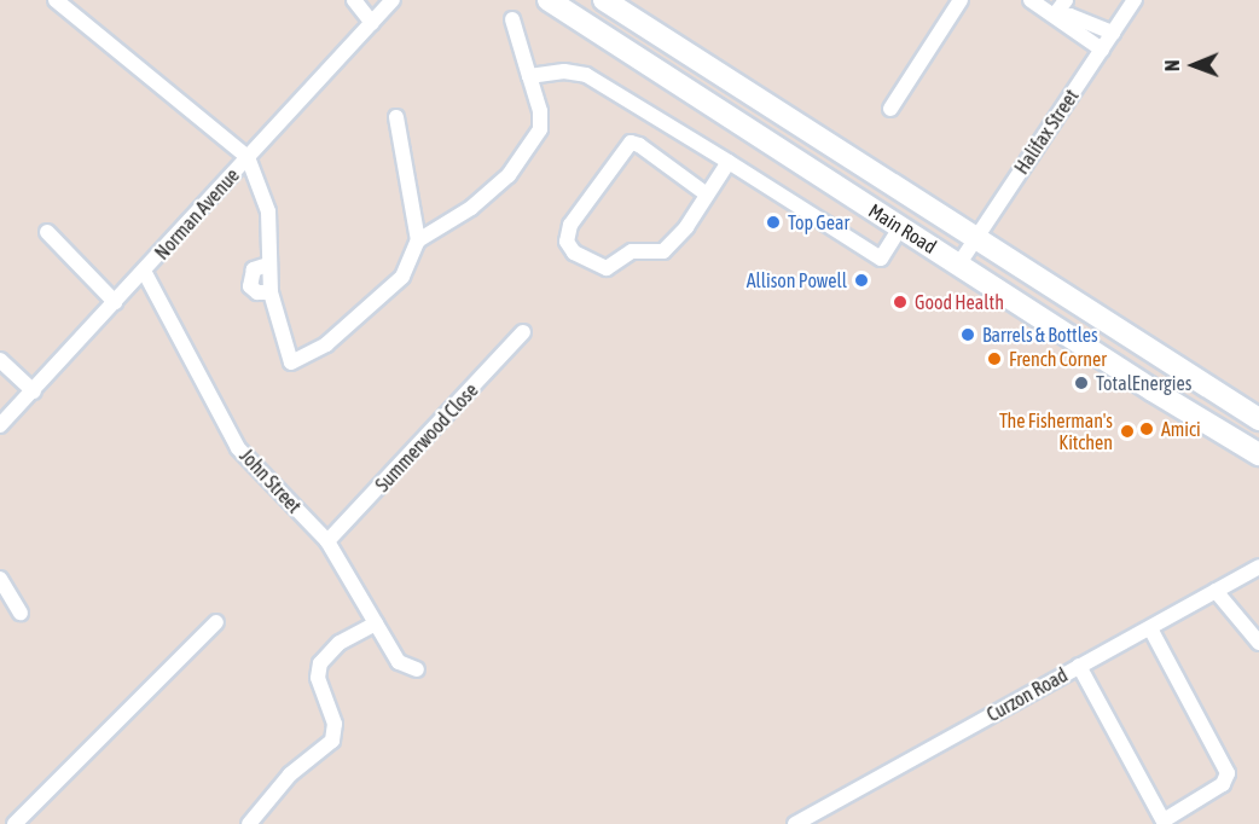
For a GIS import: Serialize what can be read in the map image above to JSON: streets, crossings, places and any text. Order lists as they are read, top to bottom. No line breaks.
{"streets":{"main road":["Main Road"],"street":["Halifax Street","Norman Avenue","Summerwood Close","John Street","Curzon Road"]},"crossings":[["Halifax Street","Main Road"],["Norman Avenue","John Street"],["Summerwood Close","John Street"]],"places":["Top Gear","Allison Powell","Good Health","Barrels & Bottles","French Corner","TotalEnergies","Amici","The Fisherman's Kitchen"],"north":"left"}
